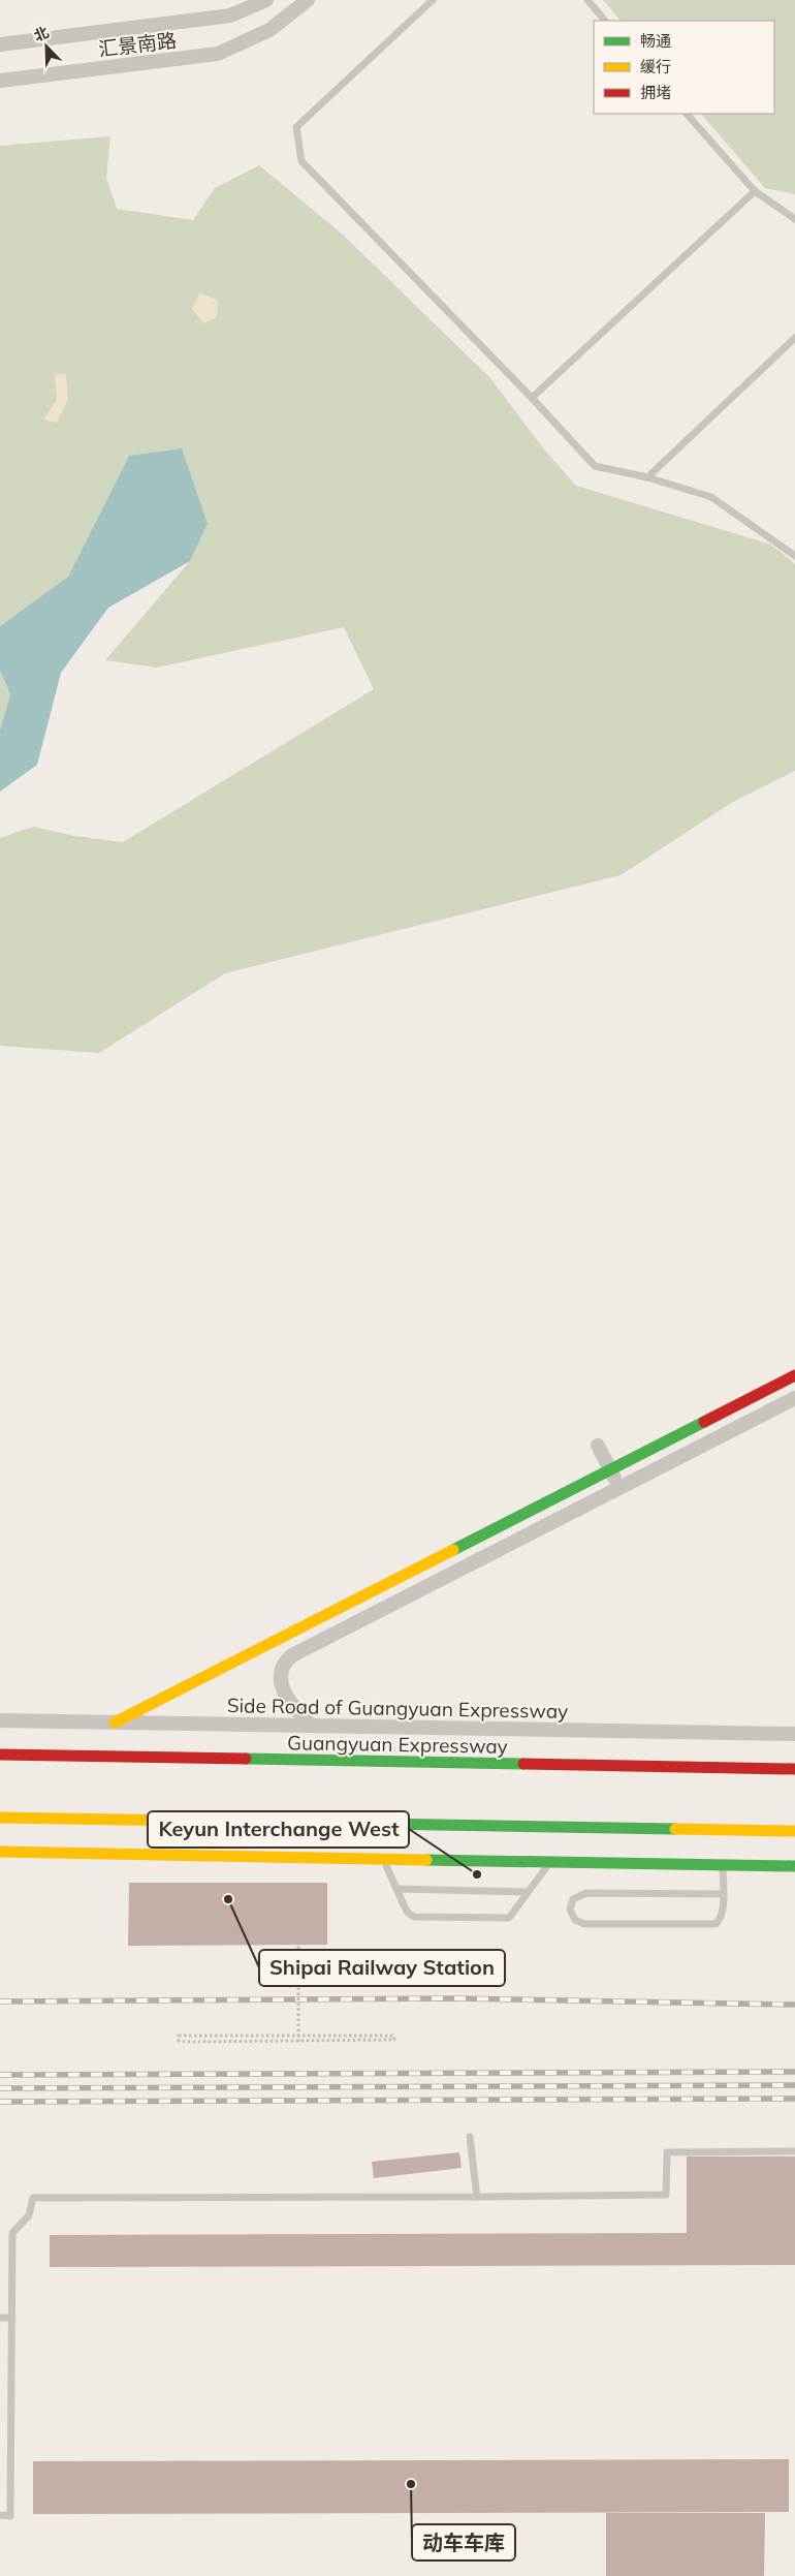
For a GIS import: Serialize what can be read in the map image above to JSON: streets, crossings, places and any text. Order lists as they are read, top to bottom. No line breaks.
{"streets":{"main road":["Guangyuan Expressway"],"street":["汇景南路","Side Road of Guangyuan Expressway"]},"places":["Keyun Interchange West","Shipai Railway Station","动车车库"],"legend":["畅通","缓行","拥堵"],"north":"top left"}
